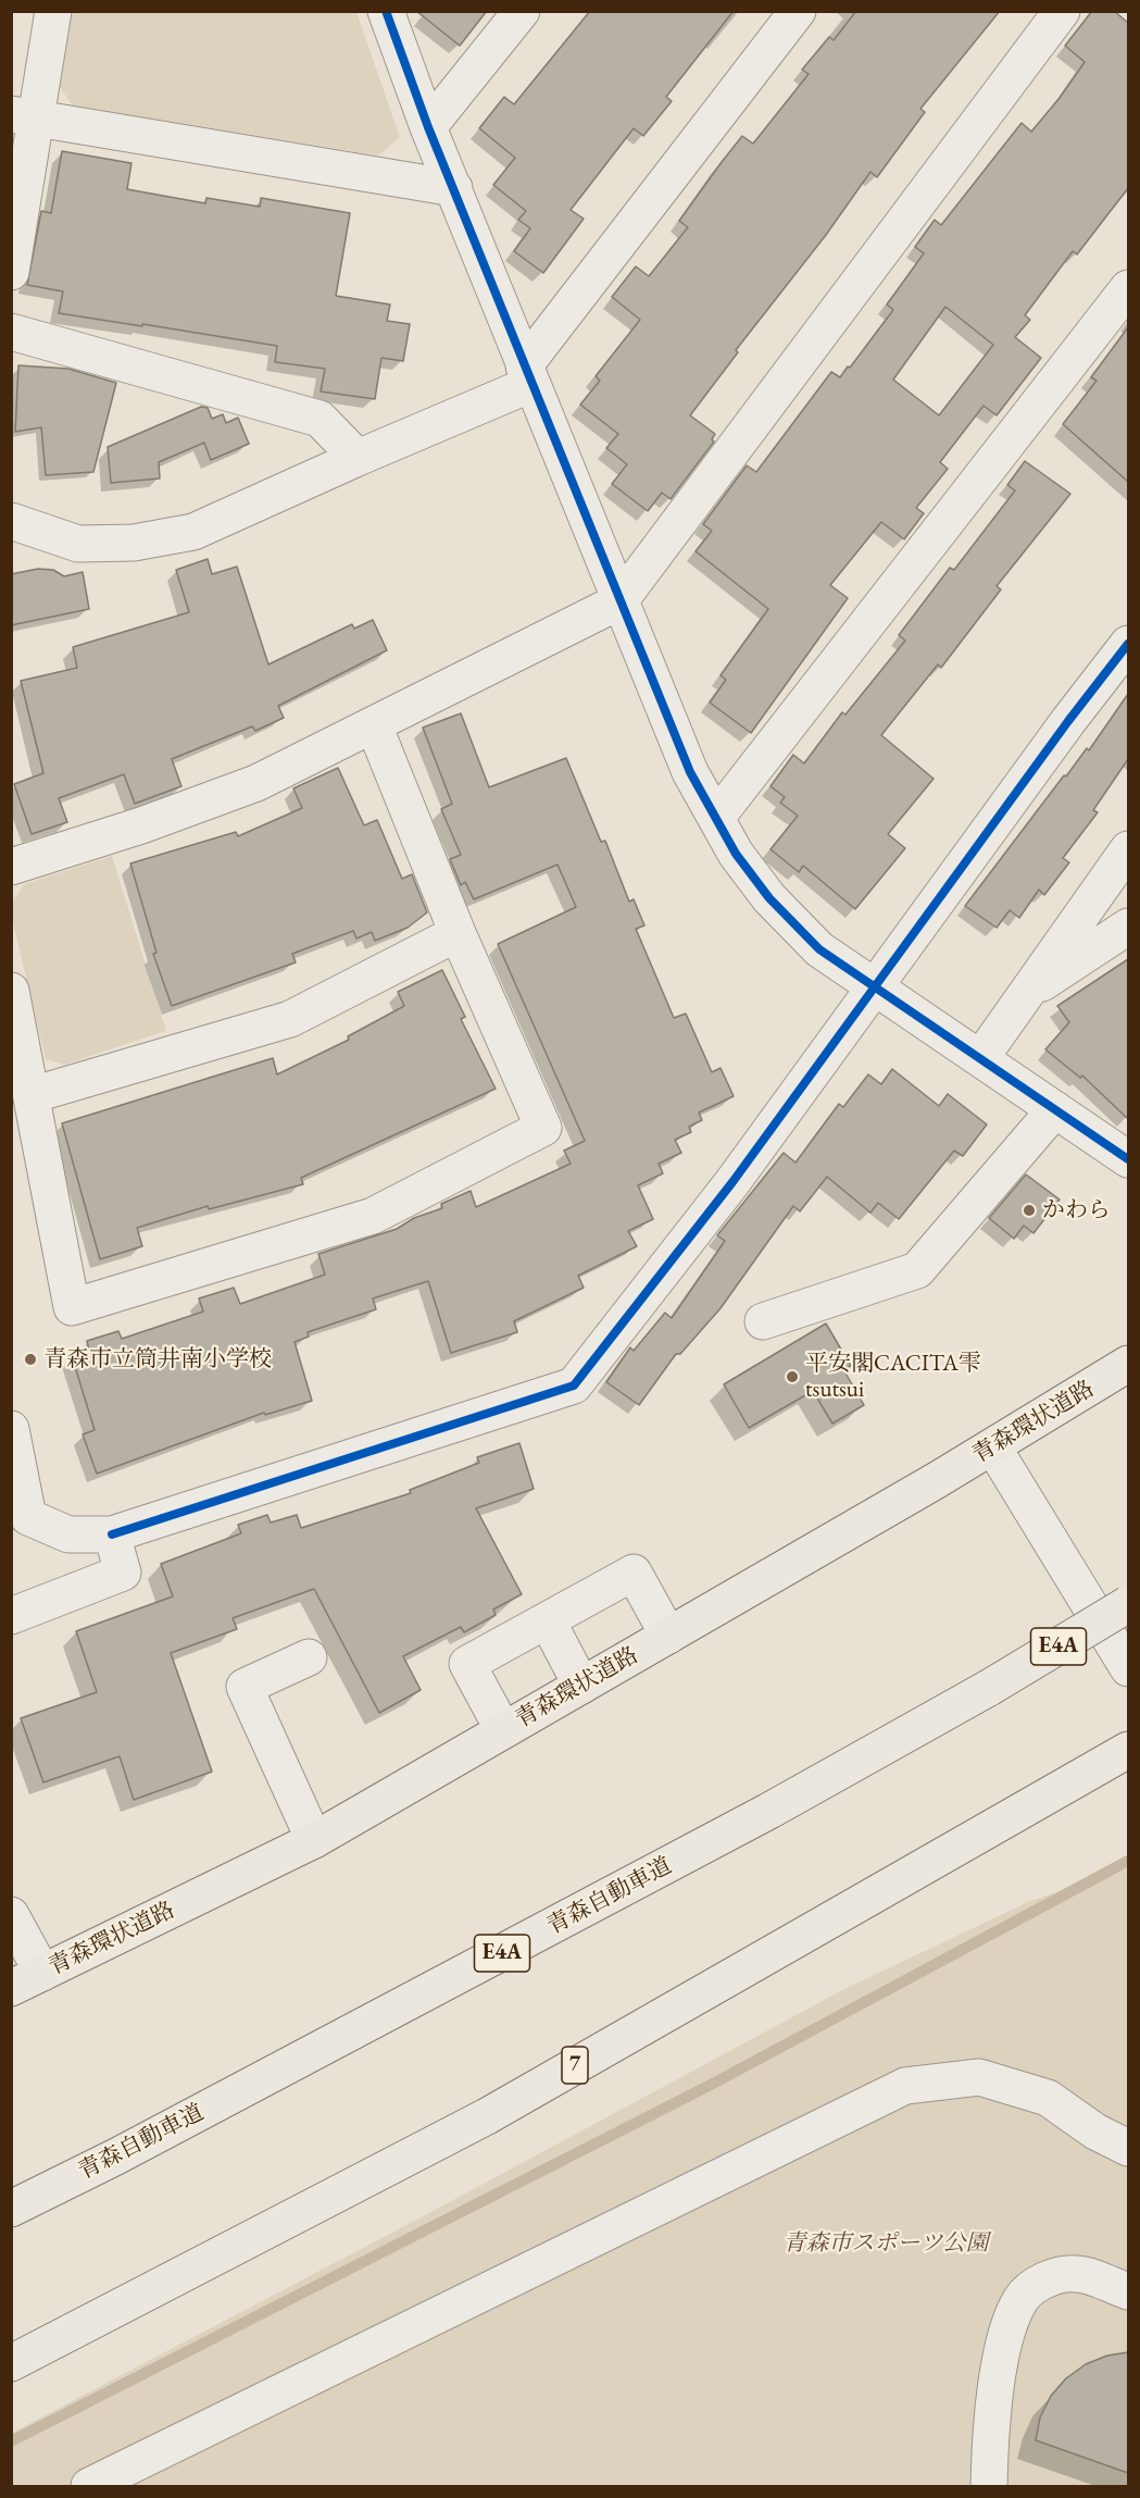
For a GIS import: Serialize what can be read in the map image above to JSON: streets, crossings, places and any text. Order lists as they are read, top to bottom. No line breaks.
{"streets":{"highway":["青森環状道路","E4A","青森自動車道","7"]},"parks":["青森市スポーツ公園"],"places":["かわら","青森市立筒井南小学校","平安閣CACITA雫 tsutsui"]}
